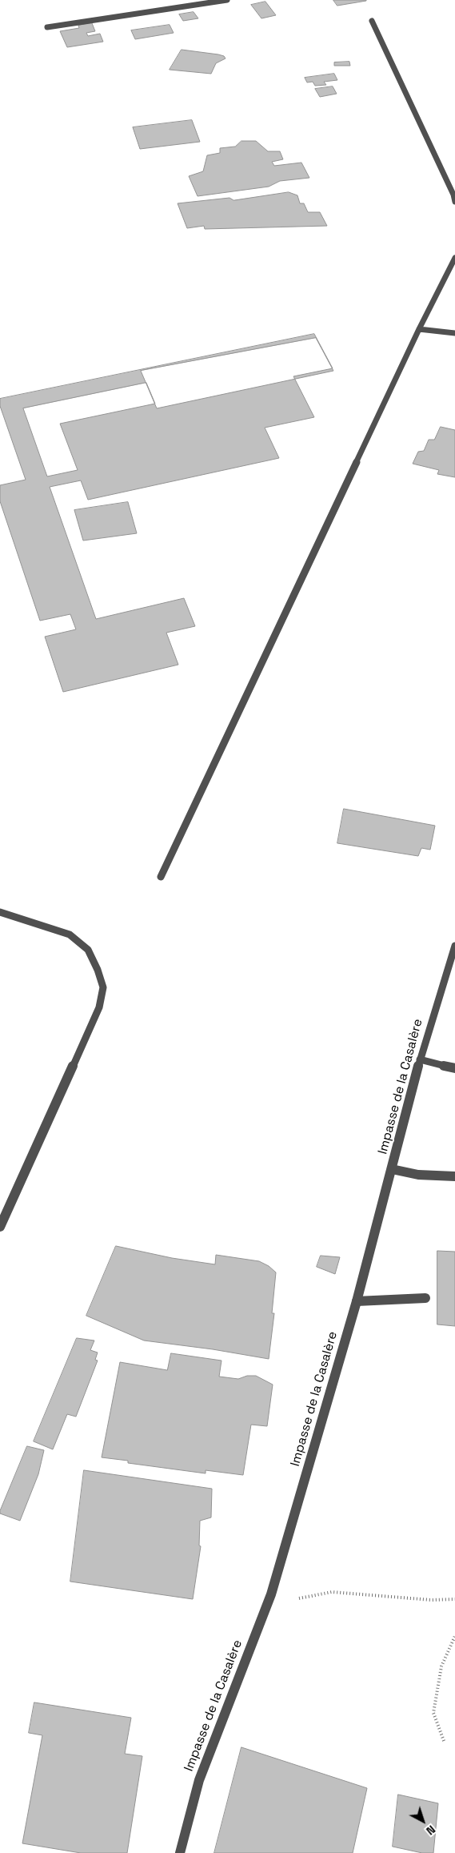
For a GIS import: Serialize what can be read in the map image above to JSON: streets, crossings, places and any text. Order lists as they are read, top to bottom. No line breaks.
{"streets":{"street":["Impasse de la Casalère"]},"north":"bottom right"}
